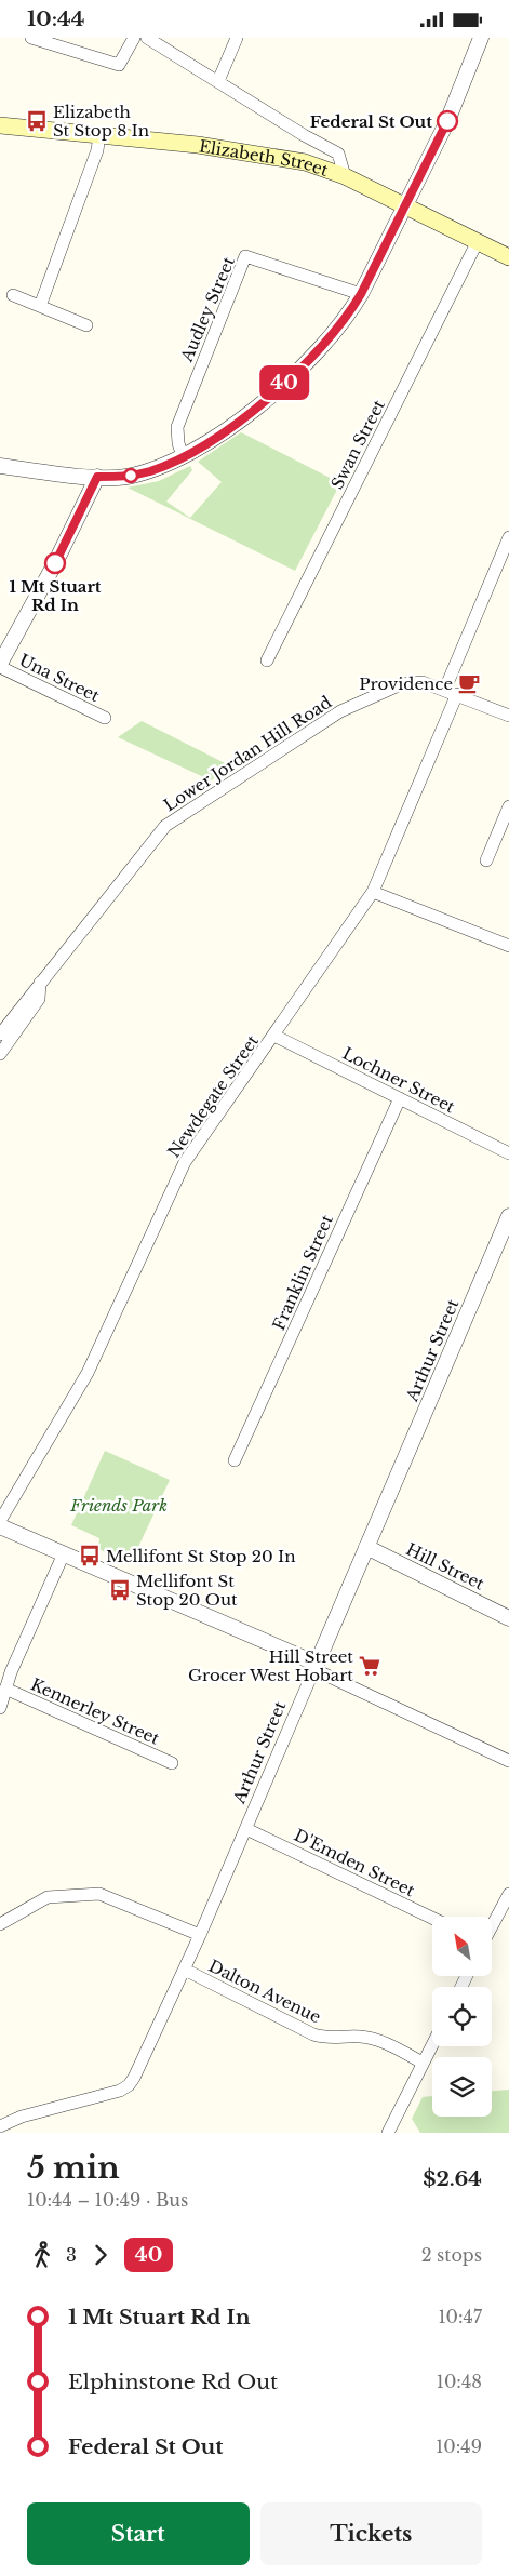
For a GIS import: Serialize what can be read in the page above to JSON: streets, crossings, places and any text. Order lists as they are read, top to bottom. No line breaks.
{"streets":{"main road":["Elizabeth Street"],"street":["Audley Street","Swan Street","Una Street","Lower Jordan Hill Road","Lochner Street","Newdegate Street","Franklin Street","Arthur Street","Hill Street","Kennerley Street","D'Emden Street","Dalton Avenue"]},"crossings":[["Elizabeth Street","Swan Street"],["Lower Jordan Hill Road","Newdegate Street"],["Lochner Street","Newdegate Street"],["Lochner Street","Franklin Street"],["Arthur Street","Hill Street"],["Arthur Street","D'Emden Street"],["Arthur Street","Dalton Avenue"]],"parks":["Friends Park"],"places":{"bus stop":["Elizabeth St Stop 8 In","Mellifont St Stop 20 In","Mellifont St Stop 20 Out"],"other":["Federal St Out","1 Mt Stuart Rd In"],"cafe":["Providence"],"supermarket":["Hill Street Grocer West Hobart"]},"lines":["bus line 40"],"north":"top left","page":{"status":"10:44","on_map":"40","heading":["5 min","10:44 – 10:49 · Bus","$2.64"],"legs":["3","40","2 stops"],"list":[{"name":"1 Mt Stuart Rd In","value":"10:47"},{"name":"Elphinstone Rd Out","value":"10:48"},{"name":"Federal St Out","value":"10:49"}],"buttons":["Start","Tickets"]}}
